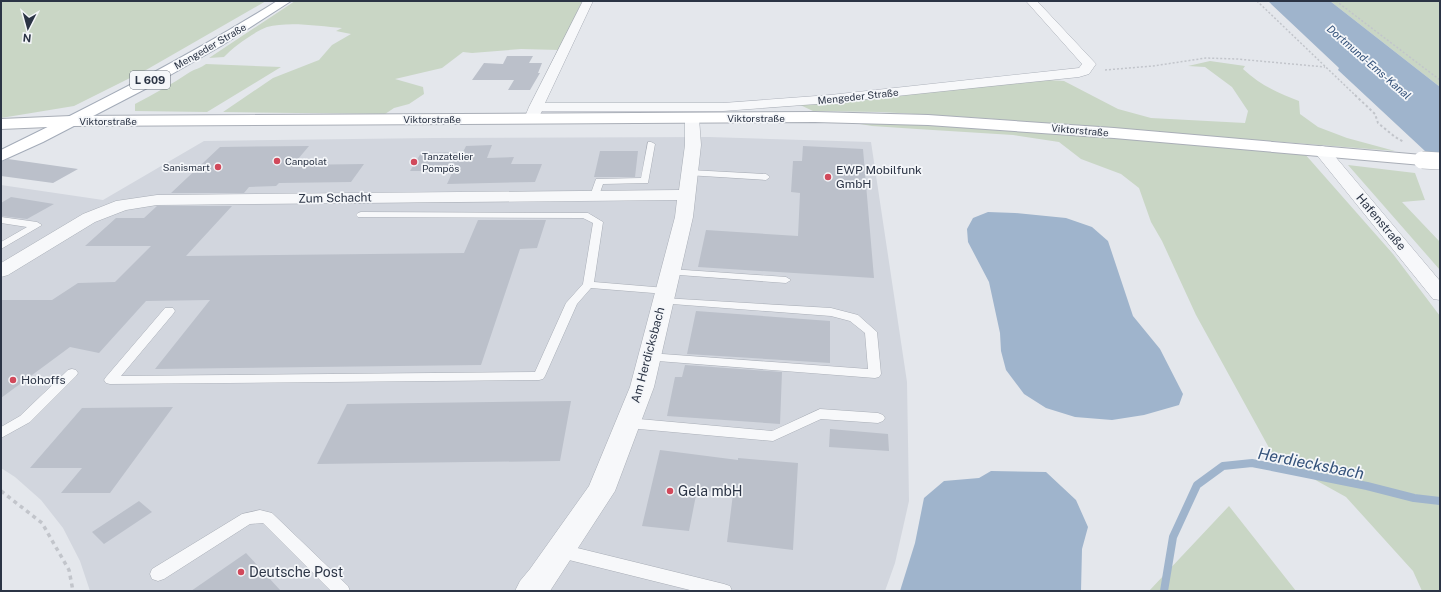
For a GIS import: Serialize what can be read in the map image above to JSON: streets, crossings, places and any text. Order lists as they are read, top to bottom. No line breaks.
{"streets":{"main road":["Mengeder Straße","L 609","Viktorstraße"],"street":["Zum Schacht","Hafenstraße","Am Herdicksbach"]},"crossings":[["Mengeder Straße","L 609"],["Mengeder Straße","Viktorstraße"],["L 609","Viktorstraße"],["Viktorstraße","Hafenstraße"],["Viktorstraße","Am Herdicksbach"],["Zum Schacht","Am Herdicksbach"]],"water":["Dortmund-Ems-Kanal","Herdiecksbach"],"places":["Canpolat","Tanzatelier Pompös","Sanismart","EWP Mobilfunk GmbH","Hohoffs","Gela mbH","Deutsche Post"],"north":"bottom"}
